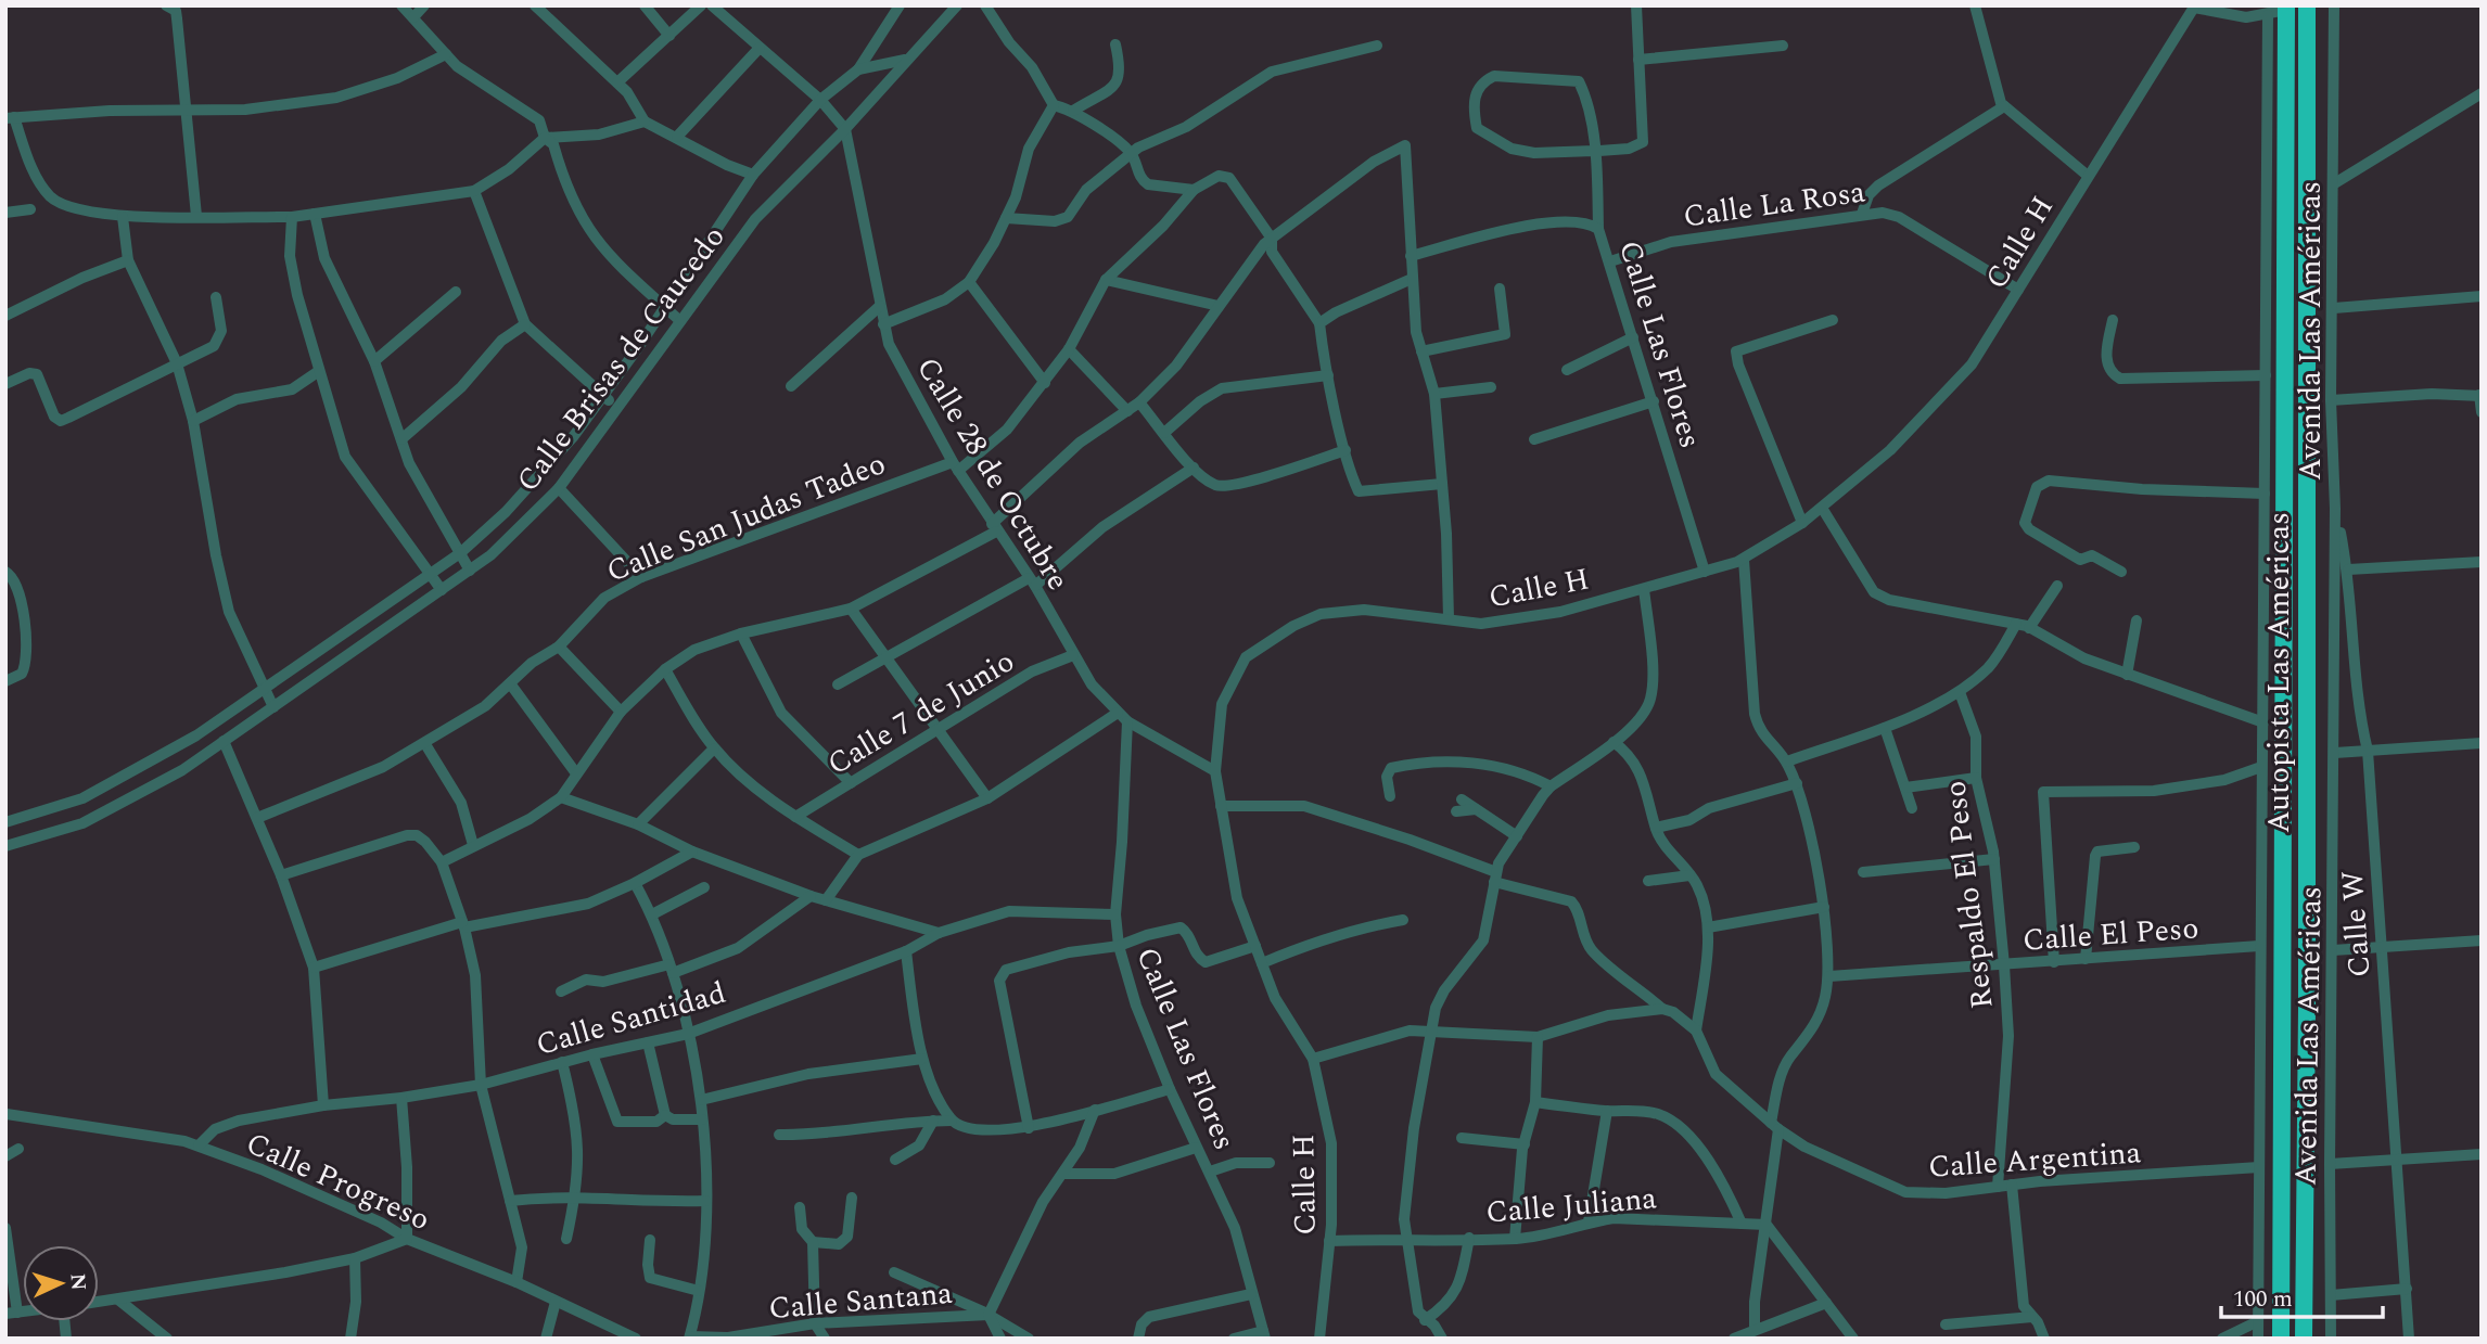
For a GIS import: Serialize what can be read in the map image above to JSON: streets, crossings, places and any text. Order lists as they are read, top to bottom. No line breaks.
{"streets":{"highway":["Autopista Las Américas"],"street":["Calle La Rosa","Calle H","Avenida Las Américas","Calle Las Flores","Calle Brisas de Caucedo","Calle 28 de Octubre","Calle San Judas Tadeo","Calle 7 de Junio","Respaldo El Peso","Calle W","Calle El Peso","Calle Santidad","Calle Argentina","Calle Progreso","Calle Juliana","Calle Santana"]},"crossings":[["Calle La Rosa","Calle H"],["Calle La Rosa","Calle Las Flores"],["Calle H","Avenida Las Américas"],["Calle H","Calle Las Flores"],["Calle H","Calle 28 de Octubre"],["Calle H","Autopista Las Américas"],["Calle H","Calle Juliana"],["Avenida Las Américas","Calle W"],["Avenida Las Américas","Calle El Peso"],["Avenida Las Américas","Calle Argentina"],["Calle Las Flores","Calle 28 de Octubre"],["Calle Las Flores","Calle Santidad"],["Calle Brisas de Caucedo","Calle 28 de Octubre"],["Calle 28 de Octubre","Calle San Judas Tadeo"],["Calle 28 de Octubre","Calle 7 de Junio"],["Respaldo El Peso","Calle El Peso"],["Respaldo El Peso","Calle Argentina"],["Calle Santidad","Calle Progreso"]],"scale_bar":"100 m","north":"right"}
